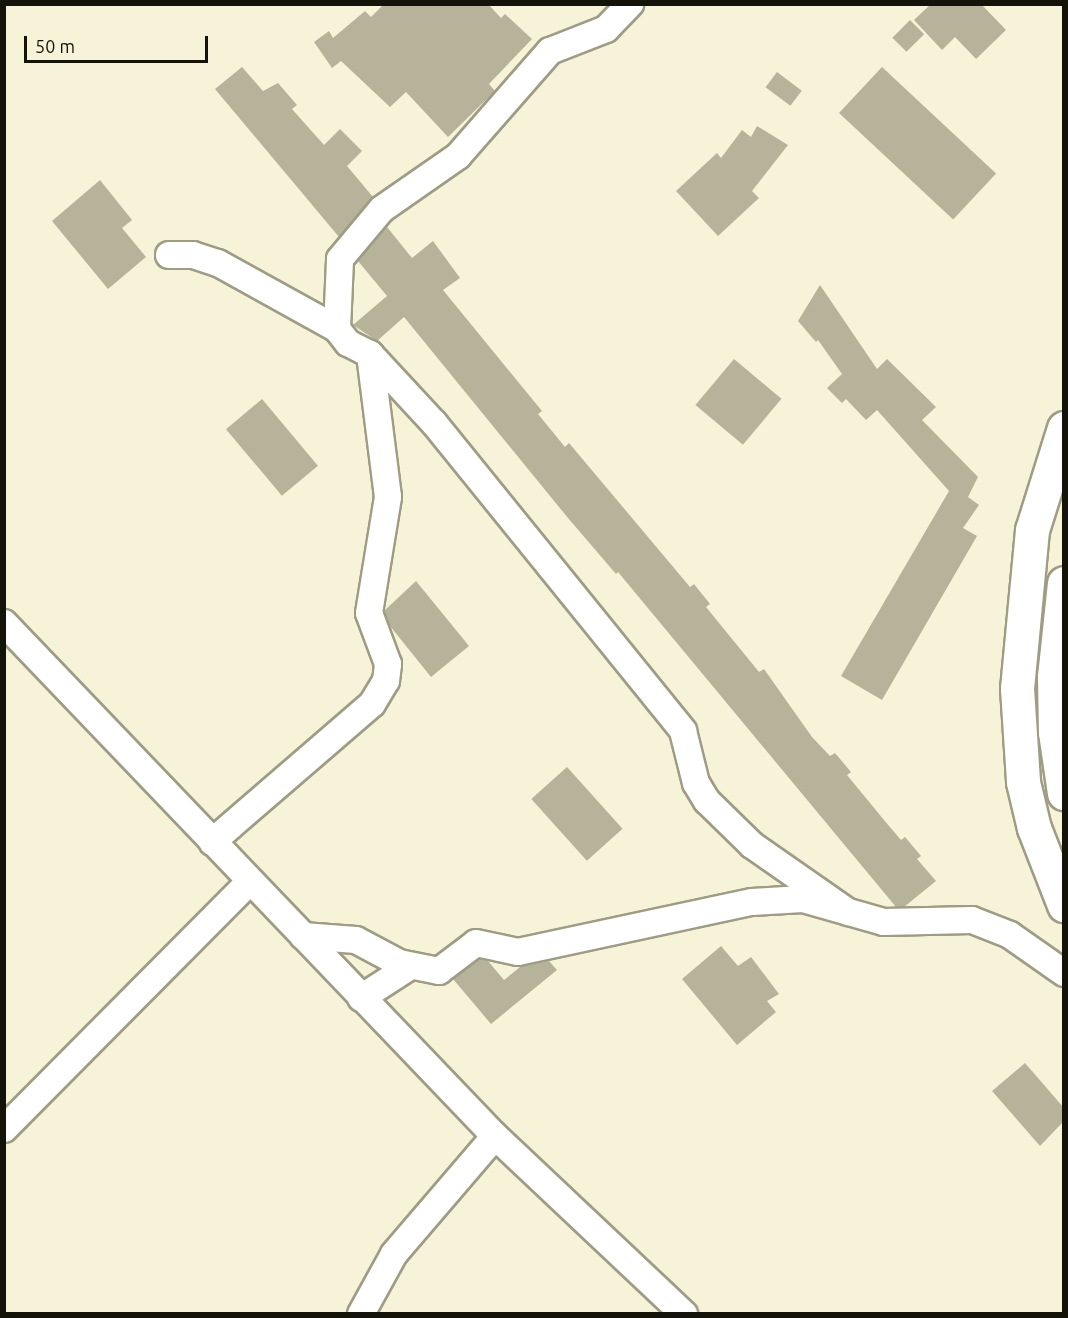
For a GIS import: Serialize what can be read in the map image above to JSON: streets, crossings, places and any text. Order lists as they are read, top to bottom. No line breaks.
{"scale_bar":"50 m"}
